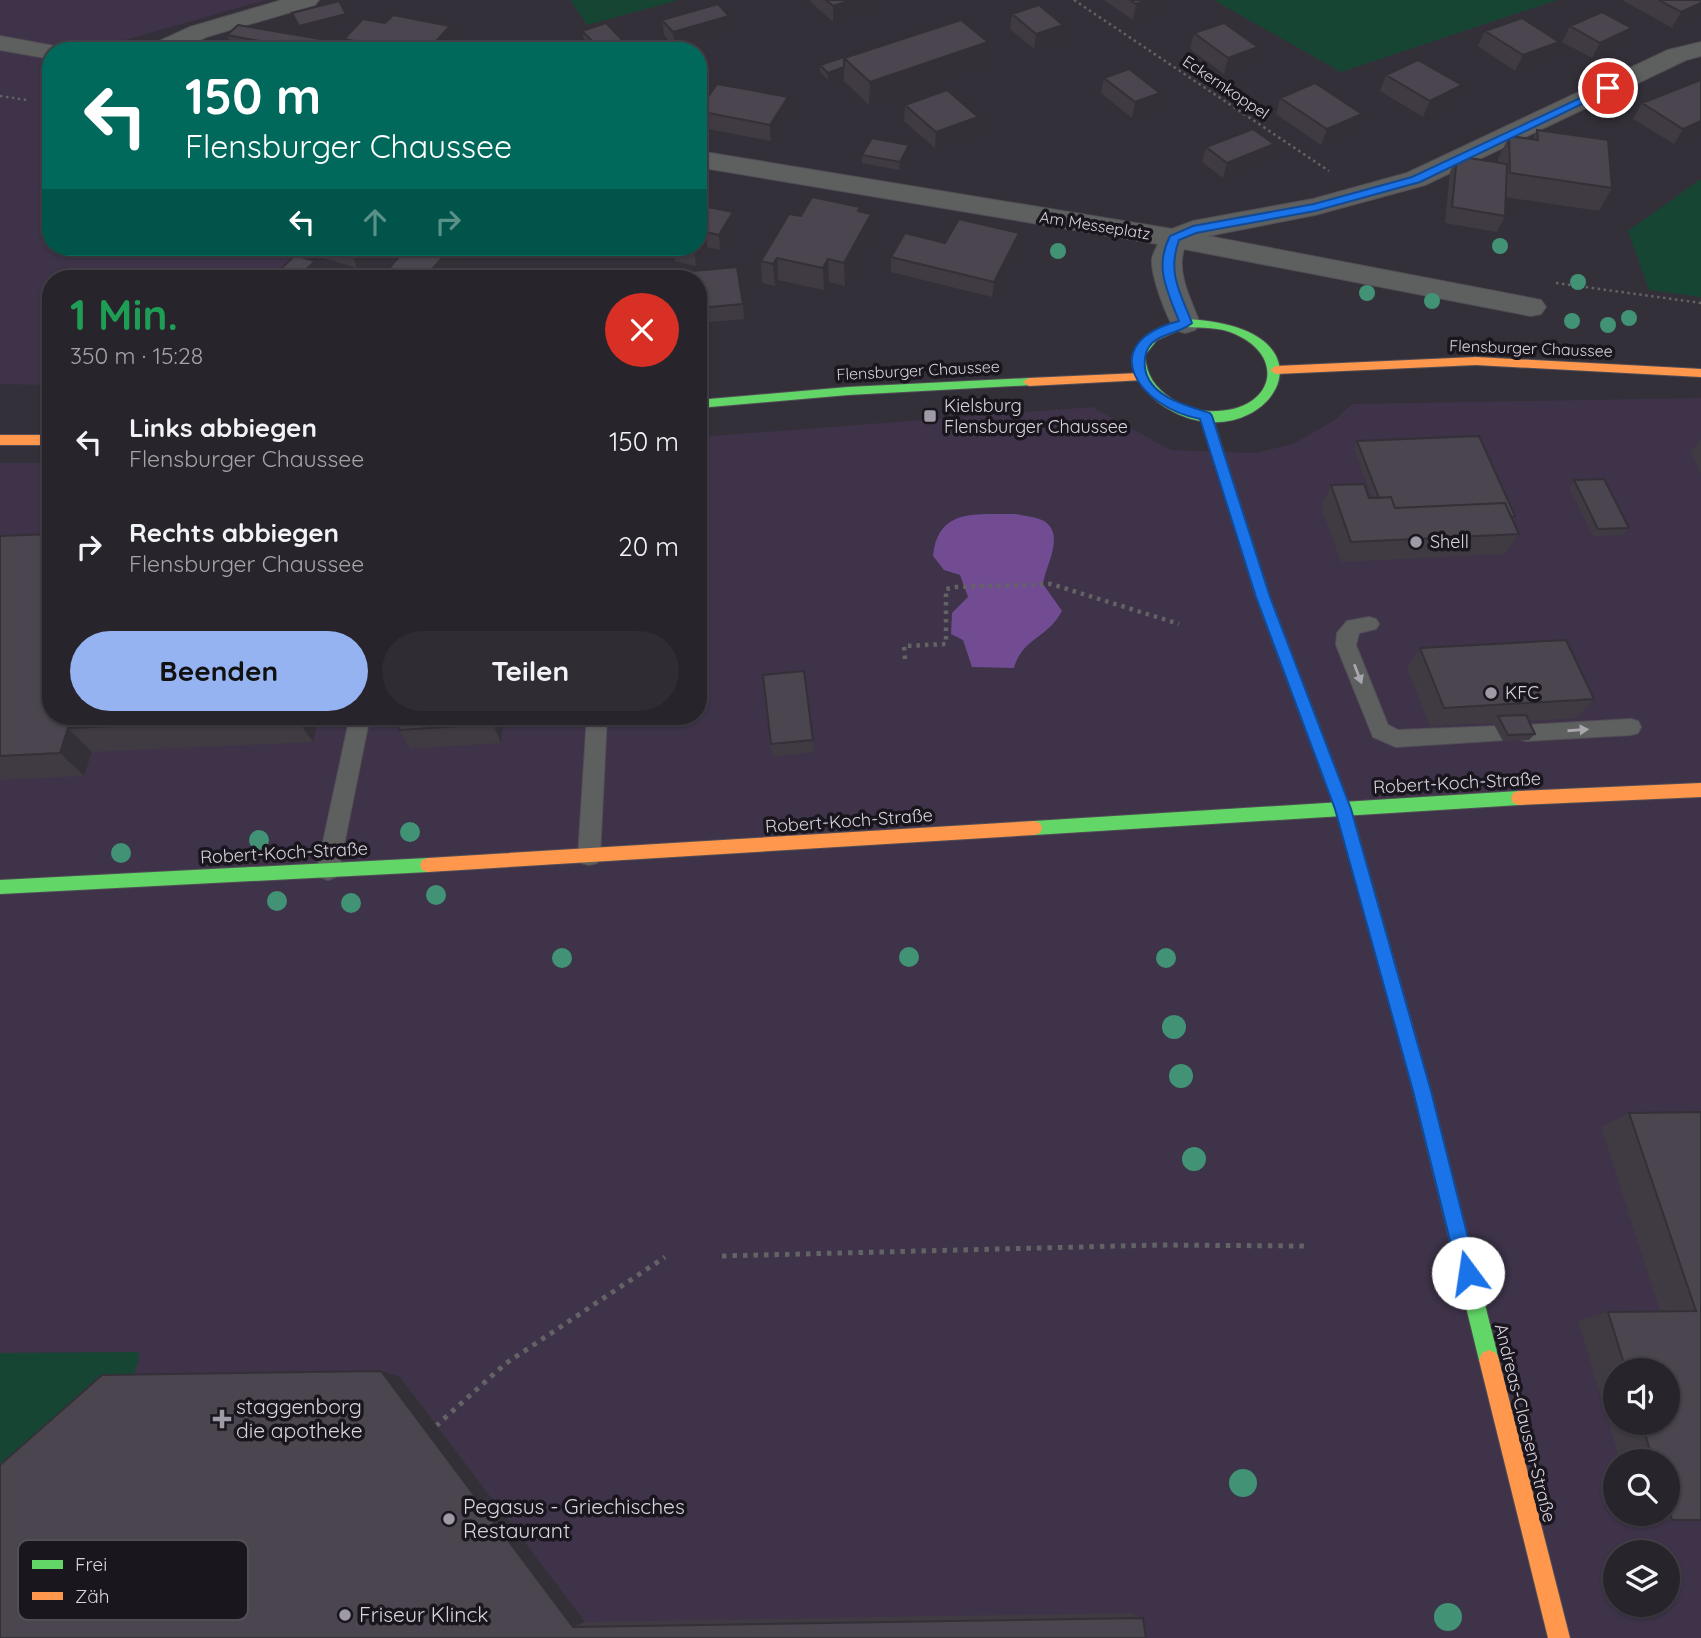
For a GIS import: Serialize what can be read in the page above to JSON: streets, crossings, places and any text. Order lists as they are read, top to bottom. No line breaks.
{"streets":{"street":["Am Messeplatz","Flensburger Chaussee","Robert-Koch-Straße","Andreas-Clausen-Straße"],"path":["Eckernkoppel"]},"crossings":[["Flensburger Chaussee","Andreas-Clausen-Straße"],["Robert-Koch-Straße","Andreas-Clausen-Straße"]],"places":{"transit":["Kielsburg Flensburger Chaussee"],"other":["Shell","KFC","Pegasus - Griechisches Restaurant","Friseur Klinck"],"health":["staggenborg die apotheke"]},"legend":["Frei","Zäh"],"page":{"turn":["150 m","Flensburger Chaussee"],"heading":["1 Min.","350 m · 15:28"],"list":[{"name":"Links abbiegen","note":"Flensburger Chaussee","value":"150 m"},{"name":"Rechts abbiegen","note":"Flensburger Chaussee","value":"20 m"}],"buttons":["Beenden","Teilen"]}}
